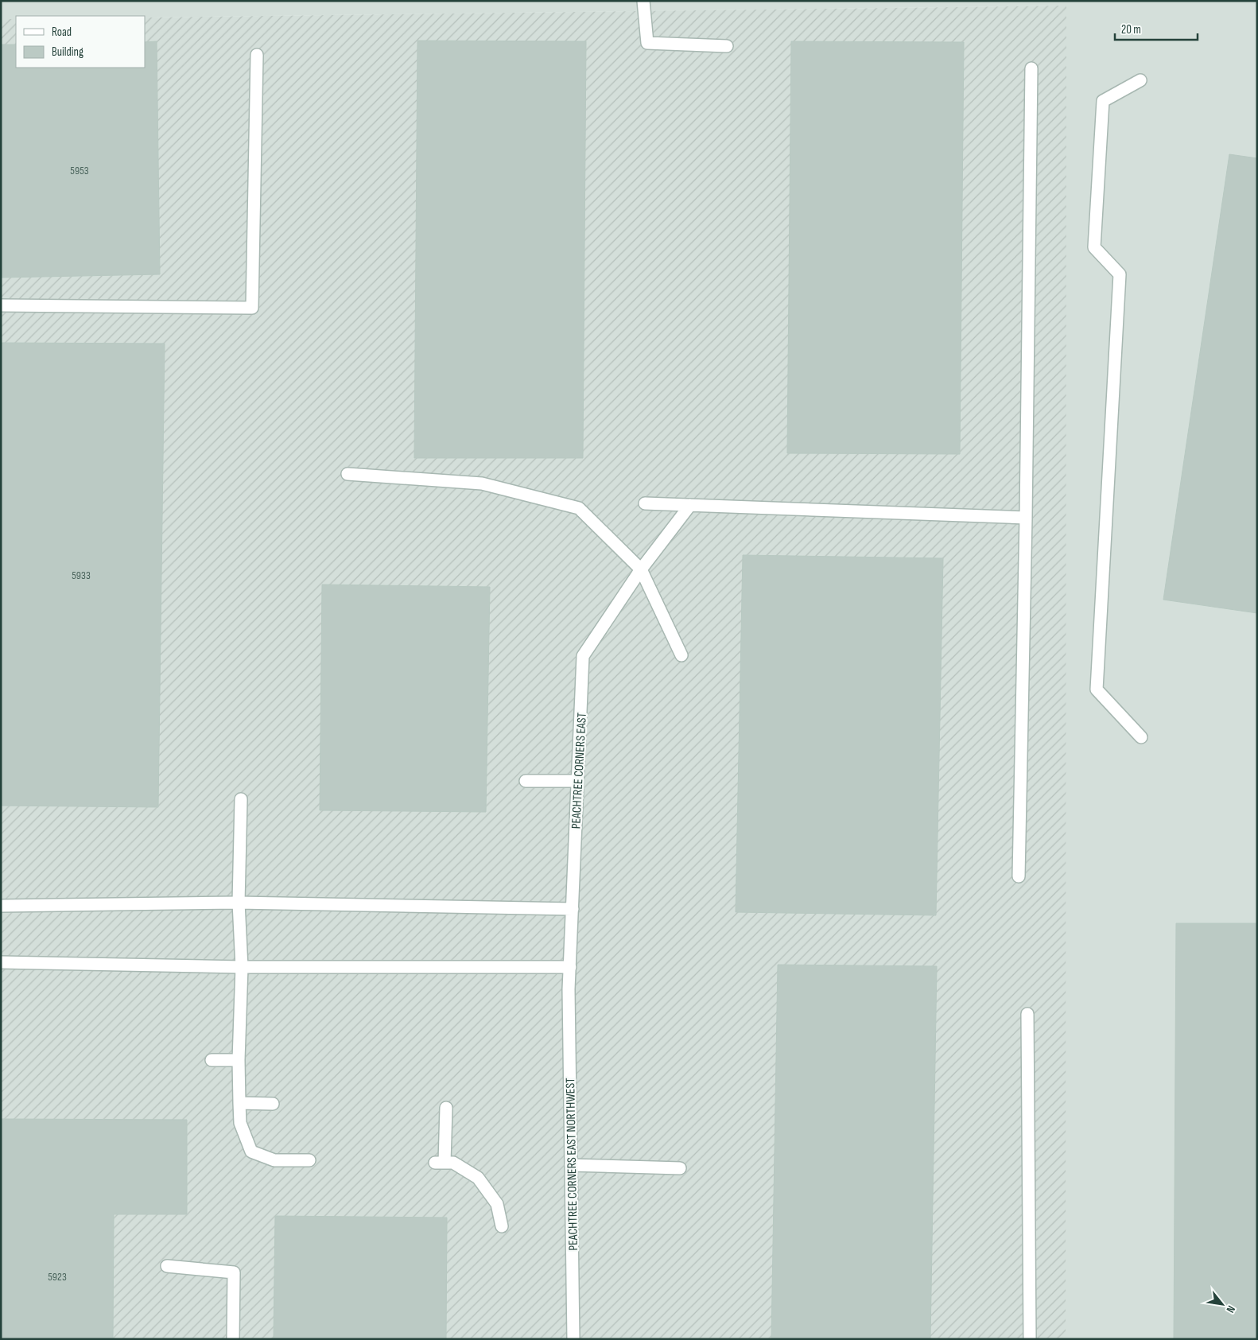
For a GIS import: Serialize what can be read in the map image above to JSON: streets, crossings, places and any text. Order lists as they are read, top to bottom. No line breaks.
{"streets":{"street":["PEACHTREE CORNERS EAST","PEACHTREE CORNERS EAST NORTHWEST"]},"crossings":[["PEACHTREE CORNERS EAST","PEACHTREE CORNERS EAST NORTHWEST"]],"house_numbers":["5953","5933","5923"],"legend":["Road","Building"],"scale_bar":"20 m","north":"bottom right"}
